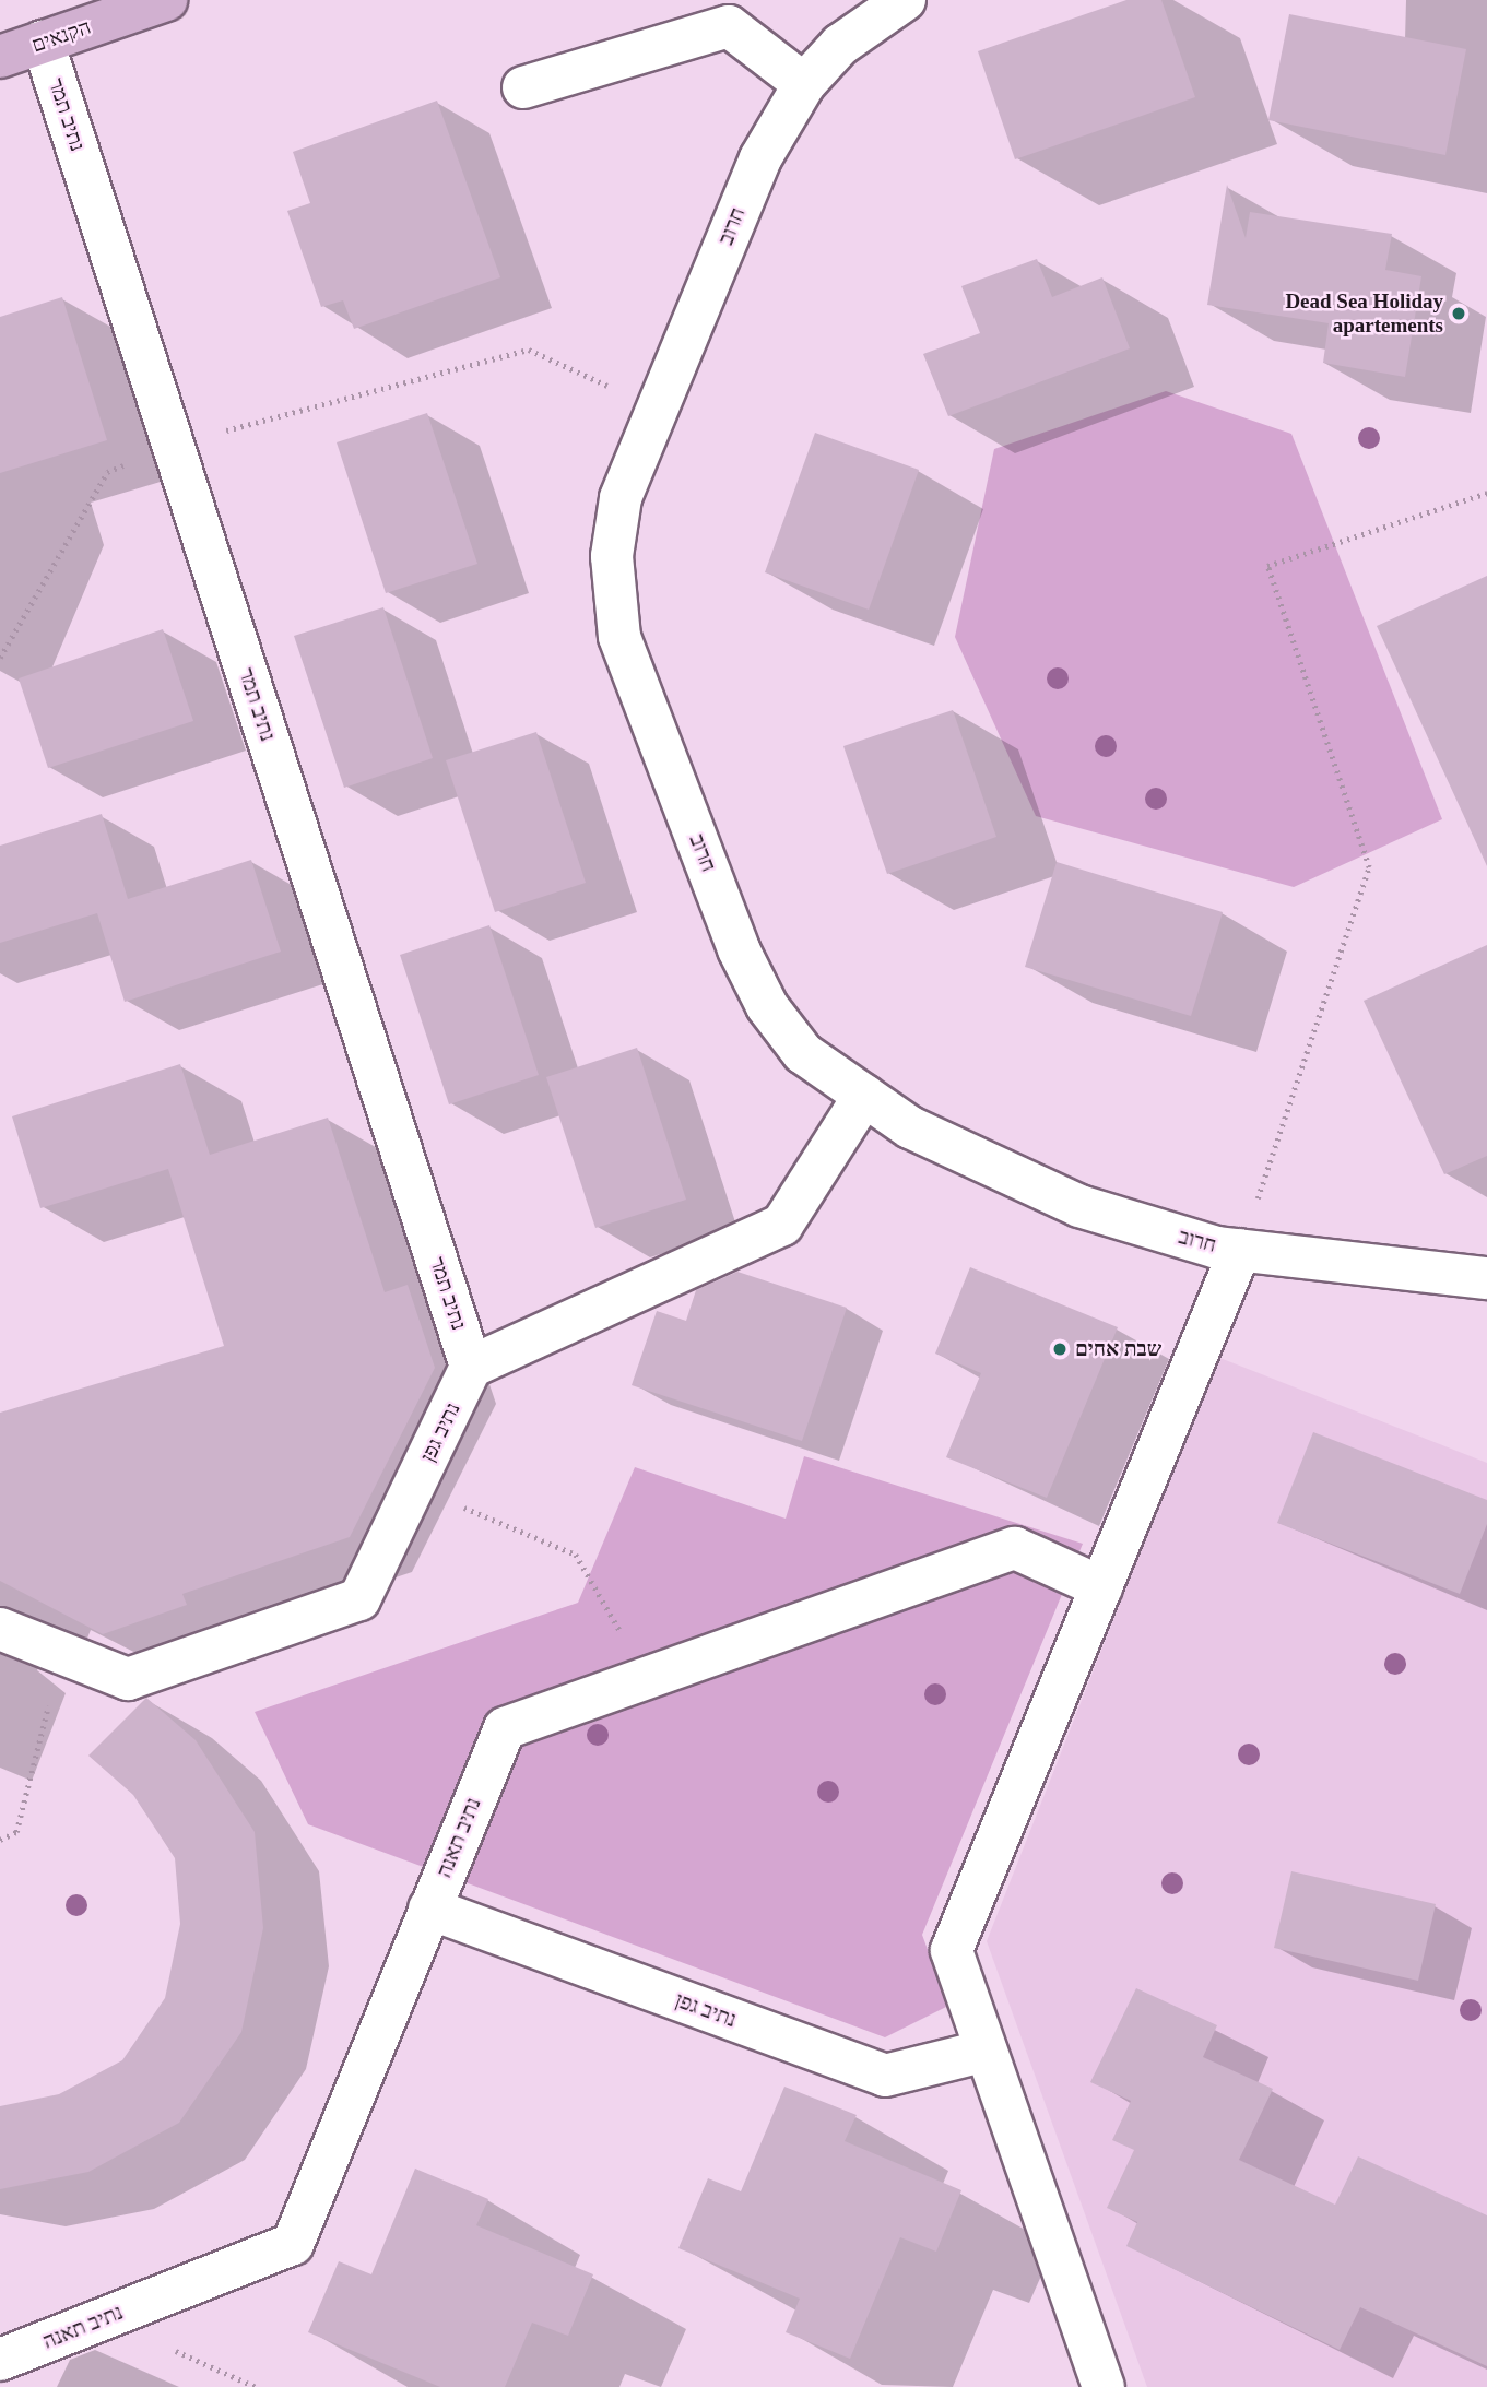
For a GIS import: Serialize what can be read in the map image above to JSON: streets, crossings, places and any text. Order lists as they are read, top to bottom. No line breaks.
{"streets":{"main road":["הקנאים"],"street":["נתיב תמר","חרוב","נתיב גפן","נתיב תאנה"]},"crossings":[["הקנאים","נתיב תמר"],["נתיב תמר","נתיב גפן"],["נתיב גפן","נתיב תאנה"]],"places":["Dead Sea Holiday apartements","שבת אחים"]}
